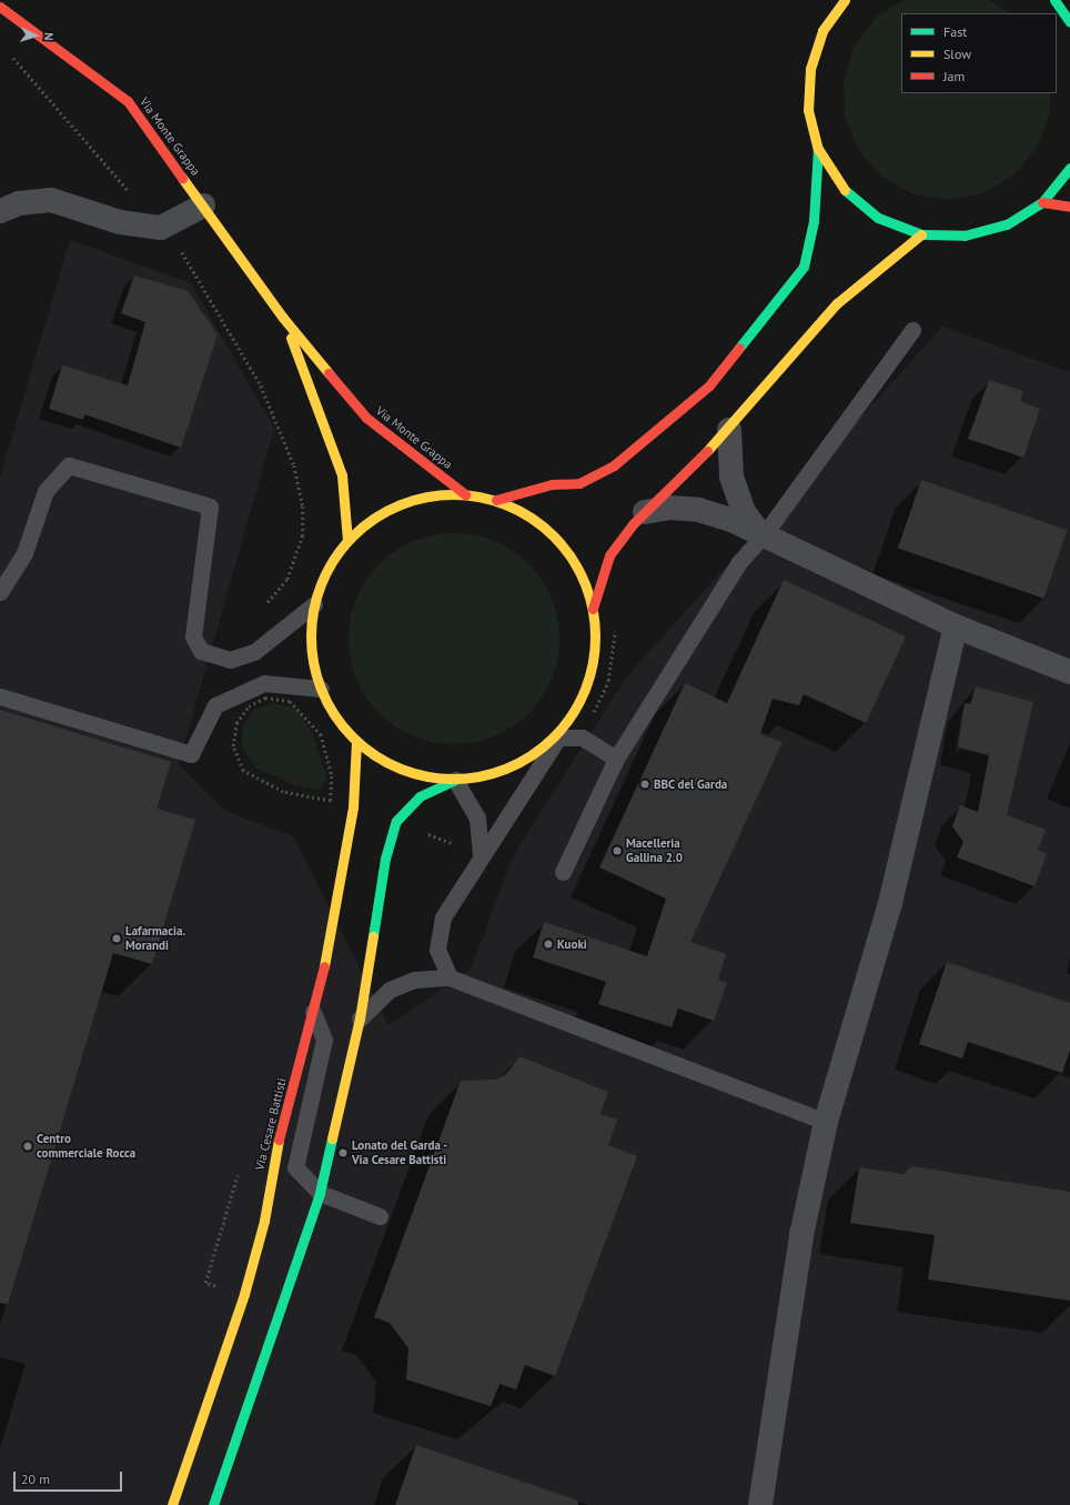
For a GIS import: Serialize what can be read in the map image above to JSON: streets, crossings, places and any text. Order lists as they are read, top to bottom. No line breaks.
{"streets":{"main road":["Via Monte Grappa","Via Cesare Battisti"]},"places":["BBC del Garda","Macelleria Gallina 2.0","Lafarmacia. Morandi","Kuoki","Centro commerciale Rocca","Lonato del Garda - Via Cesare Battisti"],"legend":["Fast","Slow","Jam"],"scale_bar":"20 m","north":"right"}
